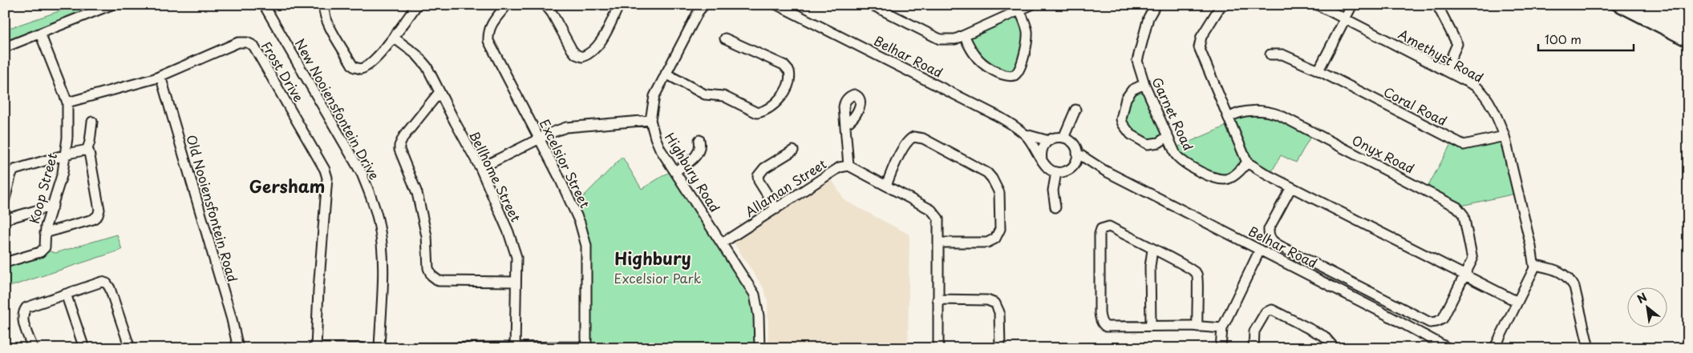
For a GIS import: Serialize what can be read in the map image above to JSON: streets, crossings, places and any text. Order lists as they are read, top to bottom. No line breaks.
{"streets":{"street":["Amethyst Road","Belhar Road","Frost Drive","Coral Road","New Nooiensfontein Drive","Garnet Road","Onyx Road","Excelsior Street","Highbury Road","Bellhome Street","Allaman Street","Koop Street","Old Nooiensfontein Road"]},"crossings":[["Amethyst Road","Coral Road"],["Frost Drive","Koop Street"],["Frost Drive","Old Nooiensfontein Road"],["Highbury Road","Allaman Street"]],"districts":["Gersham","Highbury"],"parks":["Excelsior Park"],"scale_bar":"100 m","north":"top left"}
